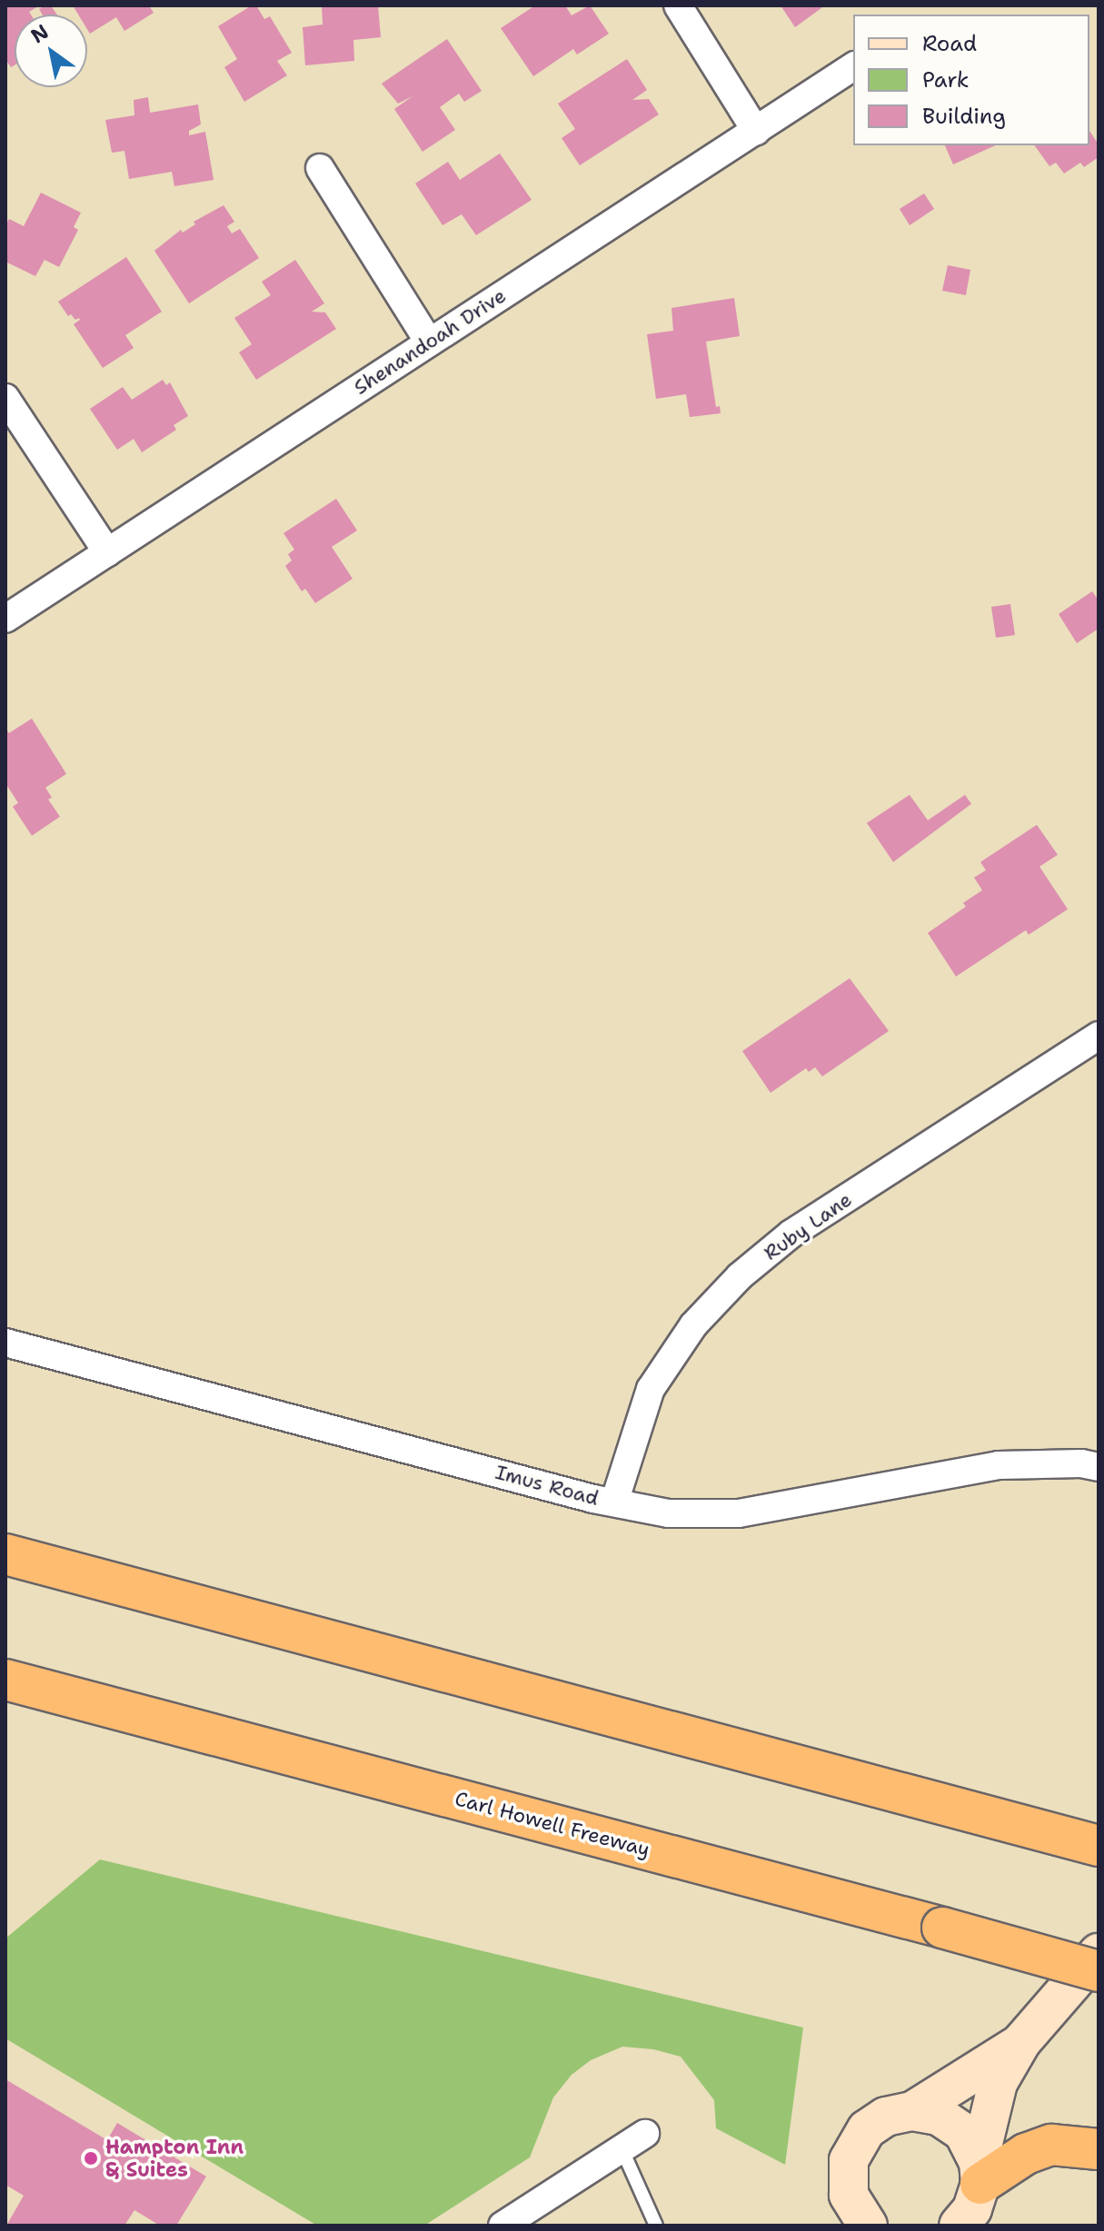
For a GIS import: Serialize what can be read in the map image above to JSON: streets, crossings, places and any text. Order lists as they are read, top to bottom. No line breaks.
{"streets":{"highway":["Carl Howell Freeway"],"street":["Shenandoah Drive","Ruby Lane","Imus Road"]},"crossings":[["Ruby Lane","Imus Road"]],"places":["Hampton Inn & Suites"],"legend":["Road","Park","Building"],"north":"top left"}
